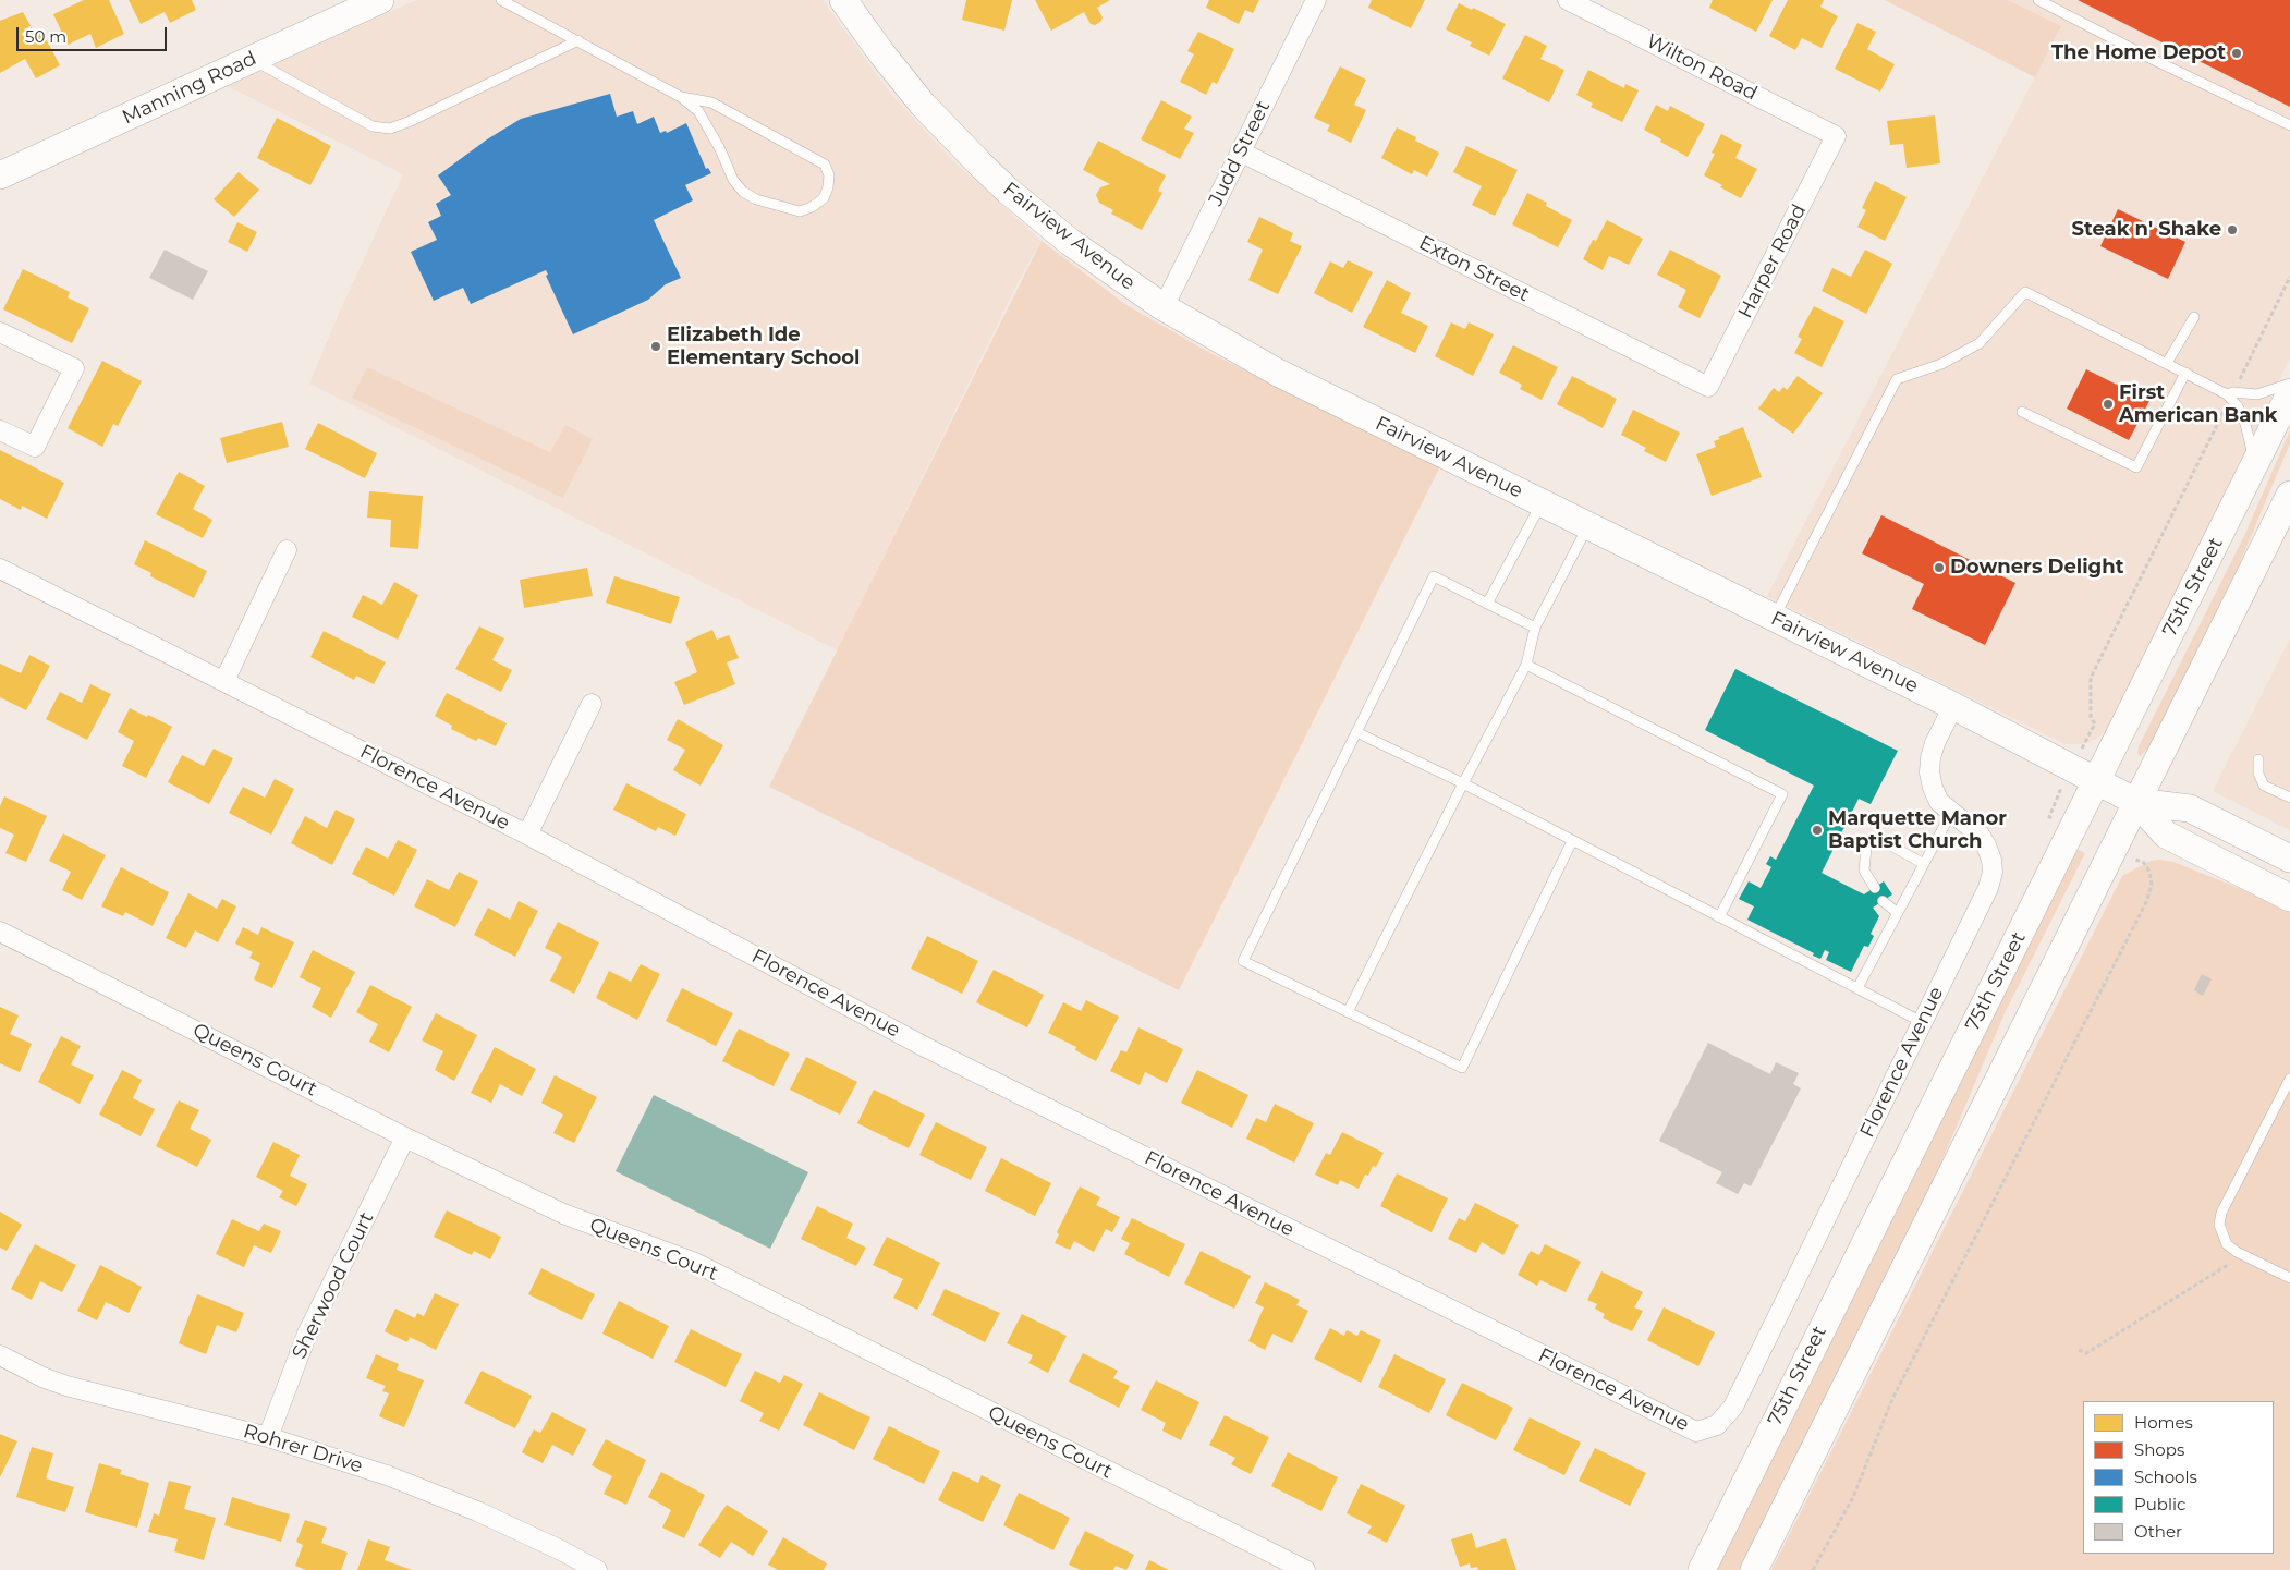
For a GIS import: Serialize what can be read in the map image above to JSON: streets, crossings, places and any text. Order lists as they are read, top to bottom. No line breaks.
{"streets":{"main road":["Manning Road","Fairview Avenue","75th Street"],"street":["Wilton Road","Judd Street","Harper Road","Exton Street","Florence Avenue","Queens Court","Sherwood Court","Rohrer Drive"]},"crossings":[["Wilton Road","Harper Road"],["Judd Street","Fairview Avenue"],["Judd Street","Exton Street"],["Fairview Avenue","75th Street"],["Fairview Avenue","Florence Avenue"],["Harper Road","Exton Street"],["Queens Court","Sherwood Court"],["Sherwood Court","Rohrer Drive"]],"places":["The Home Depot","Steak n' Shake","Elizabeth Ide Elementary School","First American Bank","Downers Delight","Marquette Manor Baptist Church"],"legend":["Homes","Shops","Schools","Public","Other"],"scale_bar":"50 m"}
